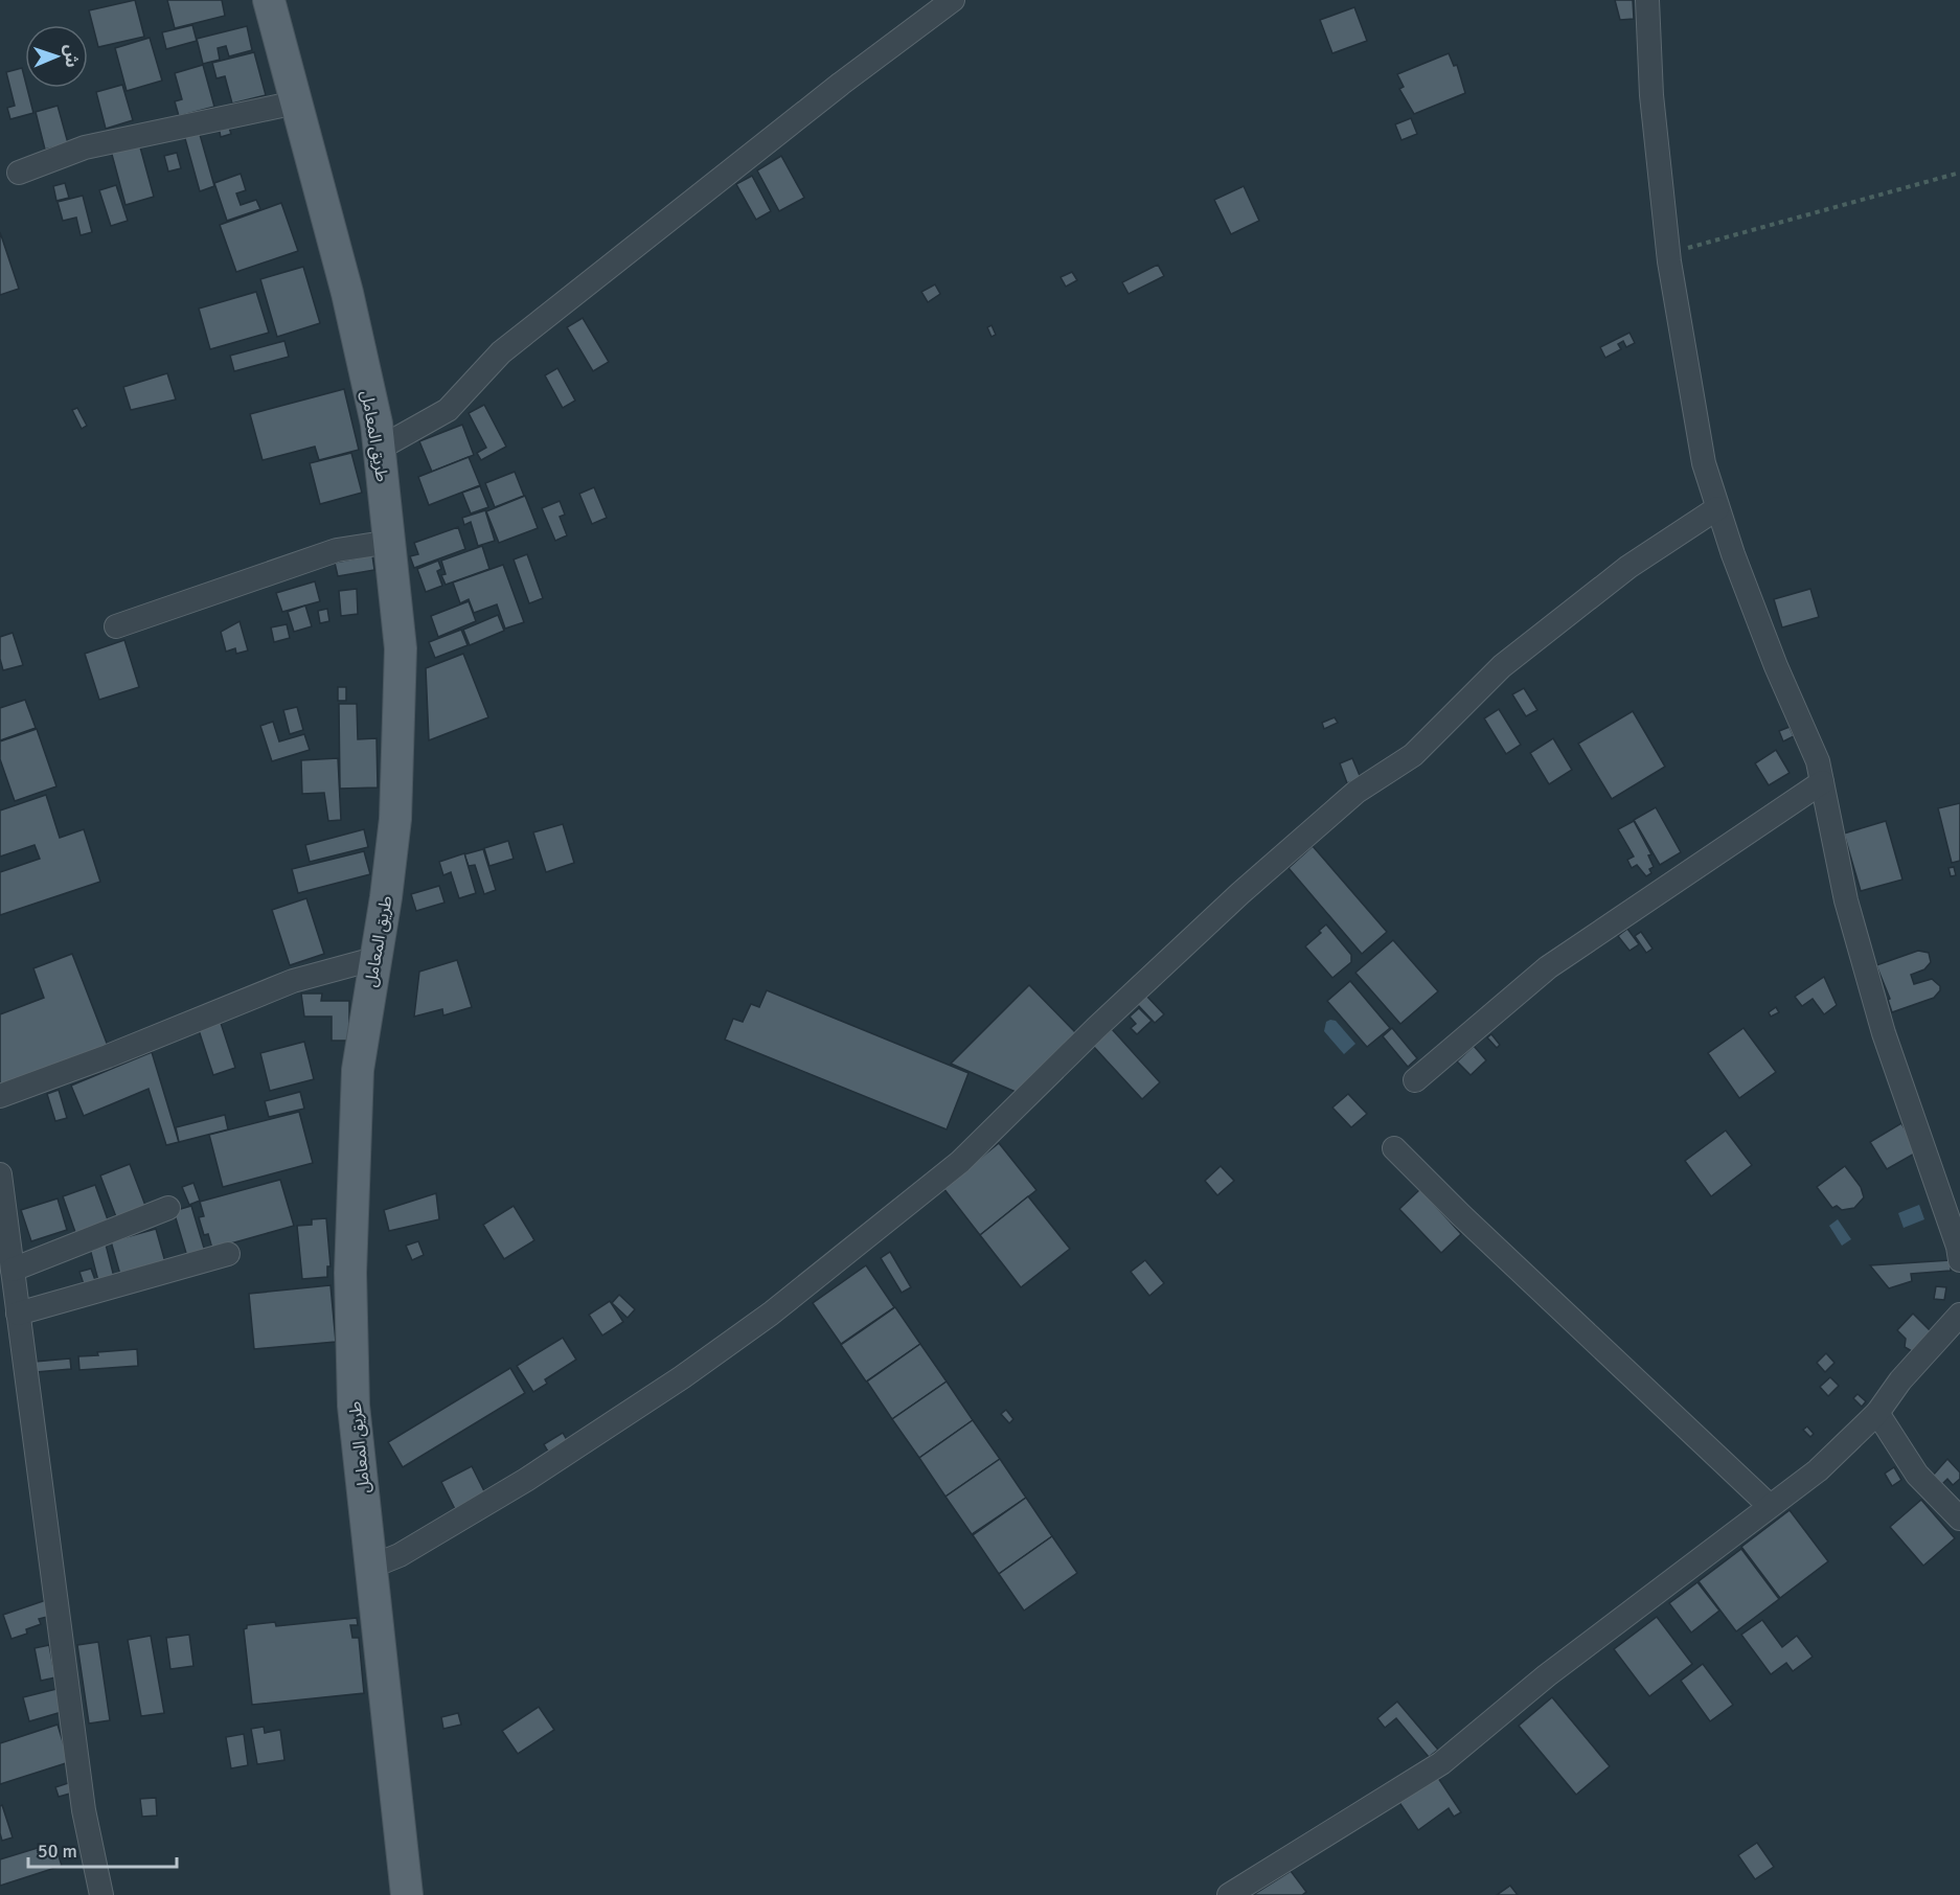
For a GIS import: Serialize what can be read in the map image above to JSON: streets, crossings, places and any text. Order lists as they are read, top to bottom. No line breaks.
{"streets":{"main road":["طريق المعامل"]},"scale_bar":"50 m","north":"right"}
